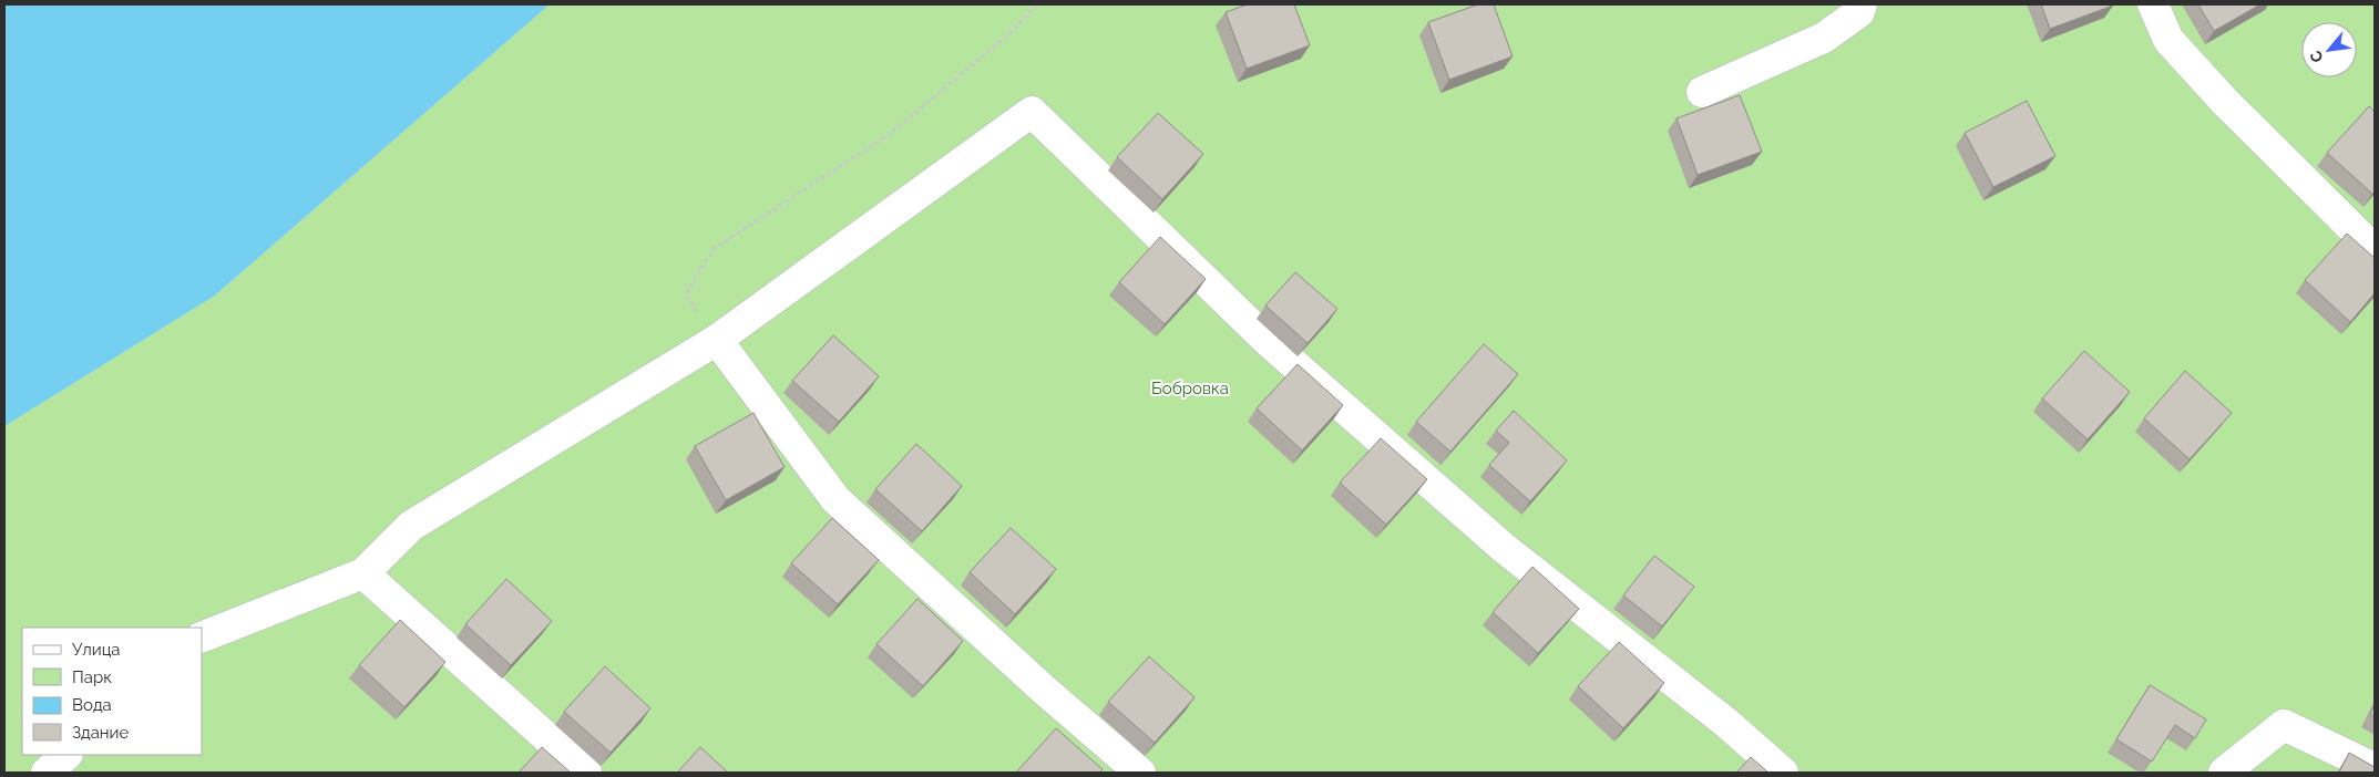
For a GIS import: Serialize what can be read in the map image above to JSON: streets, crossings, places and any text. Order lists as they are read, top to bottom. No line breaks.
{"parks":["Бобровка"],"legend":["Улица","Парк","Вода","Здание"],"north":"bottom left"}
